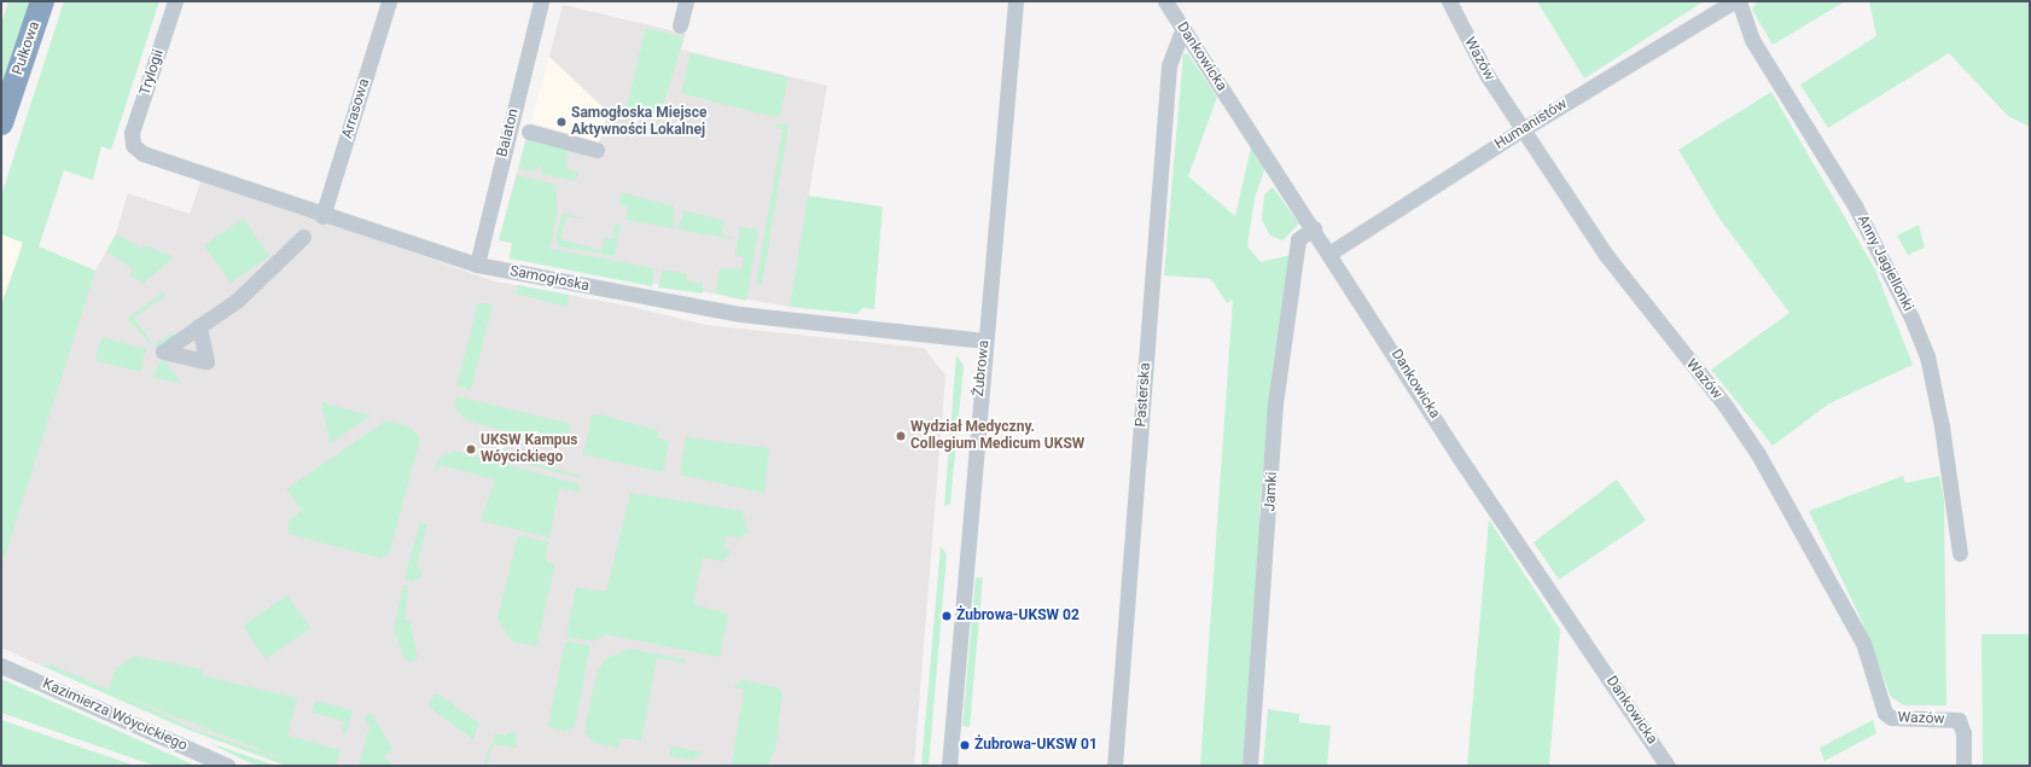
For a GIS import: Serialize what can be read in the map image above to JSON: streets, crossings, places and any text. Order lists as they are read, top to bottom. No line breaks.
{"streets":{"highway":["Pułkowa"],"street":["Dankowicka","Wazów","Trylogii","Arrasowa","Humanistów","Balaton","Anny Jagiellonki","Samogłoska","Żubrowa","Pasterska","Jamki","Kazimierza Wóycickiego"]},"crossings":[["Dankowicka","Humanistów"],["Dankowicka","Pasterska"],["Dankowicka","Jamki"],["Wazów","Humanistów"],["Trylogii","Samogłoska"],["Arrasowa","Samogłoska"],["Balaton","Samogłoska"],["Samogłoska","Żubrowa"]],"places":["Samogłoska Miejsce Aktywności Lokalnej","Wydział Medyczny. Collegium Medicum UKSW","UKSW Kampus Wóycickiego","Żubrowa-UKSW 02","Żubrowa-UKSW 01"]}
